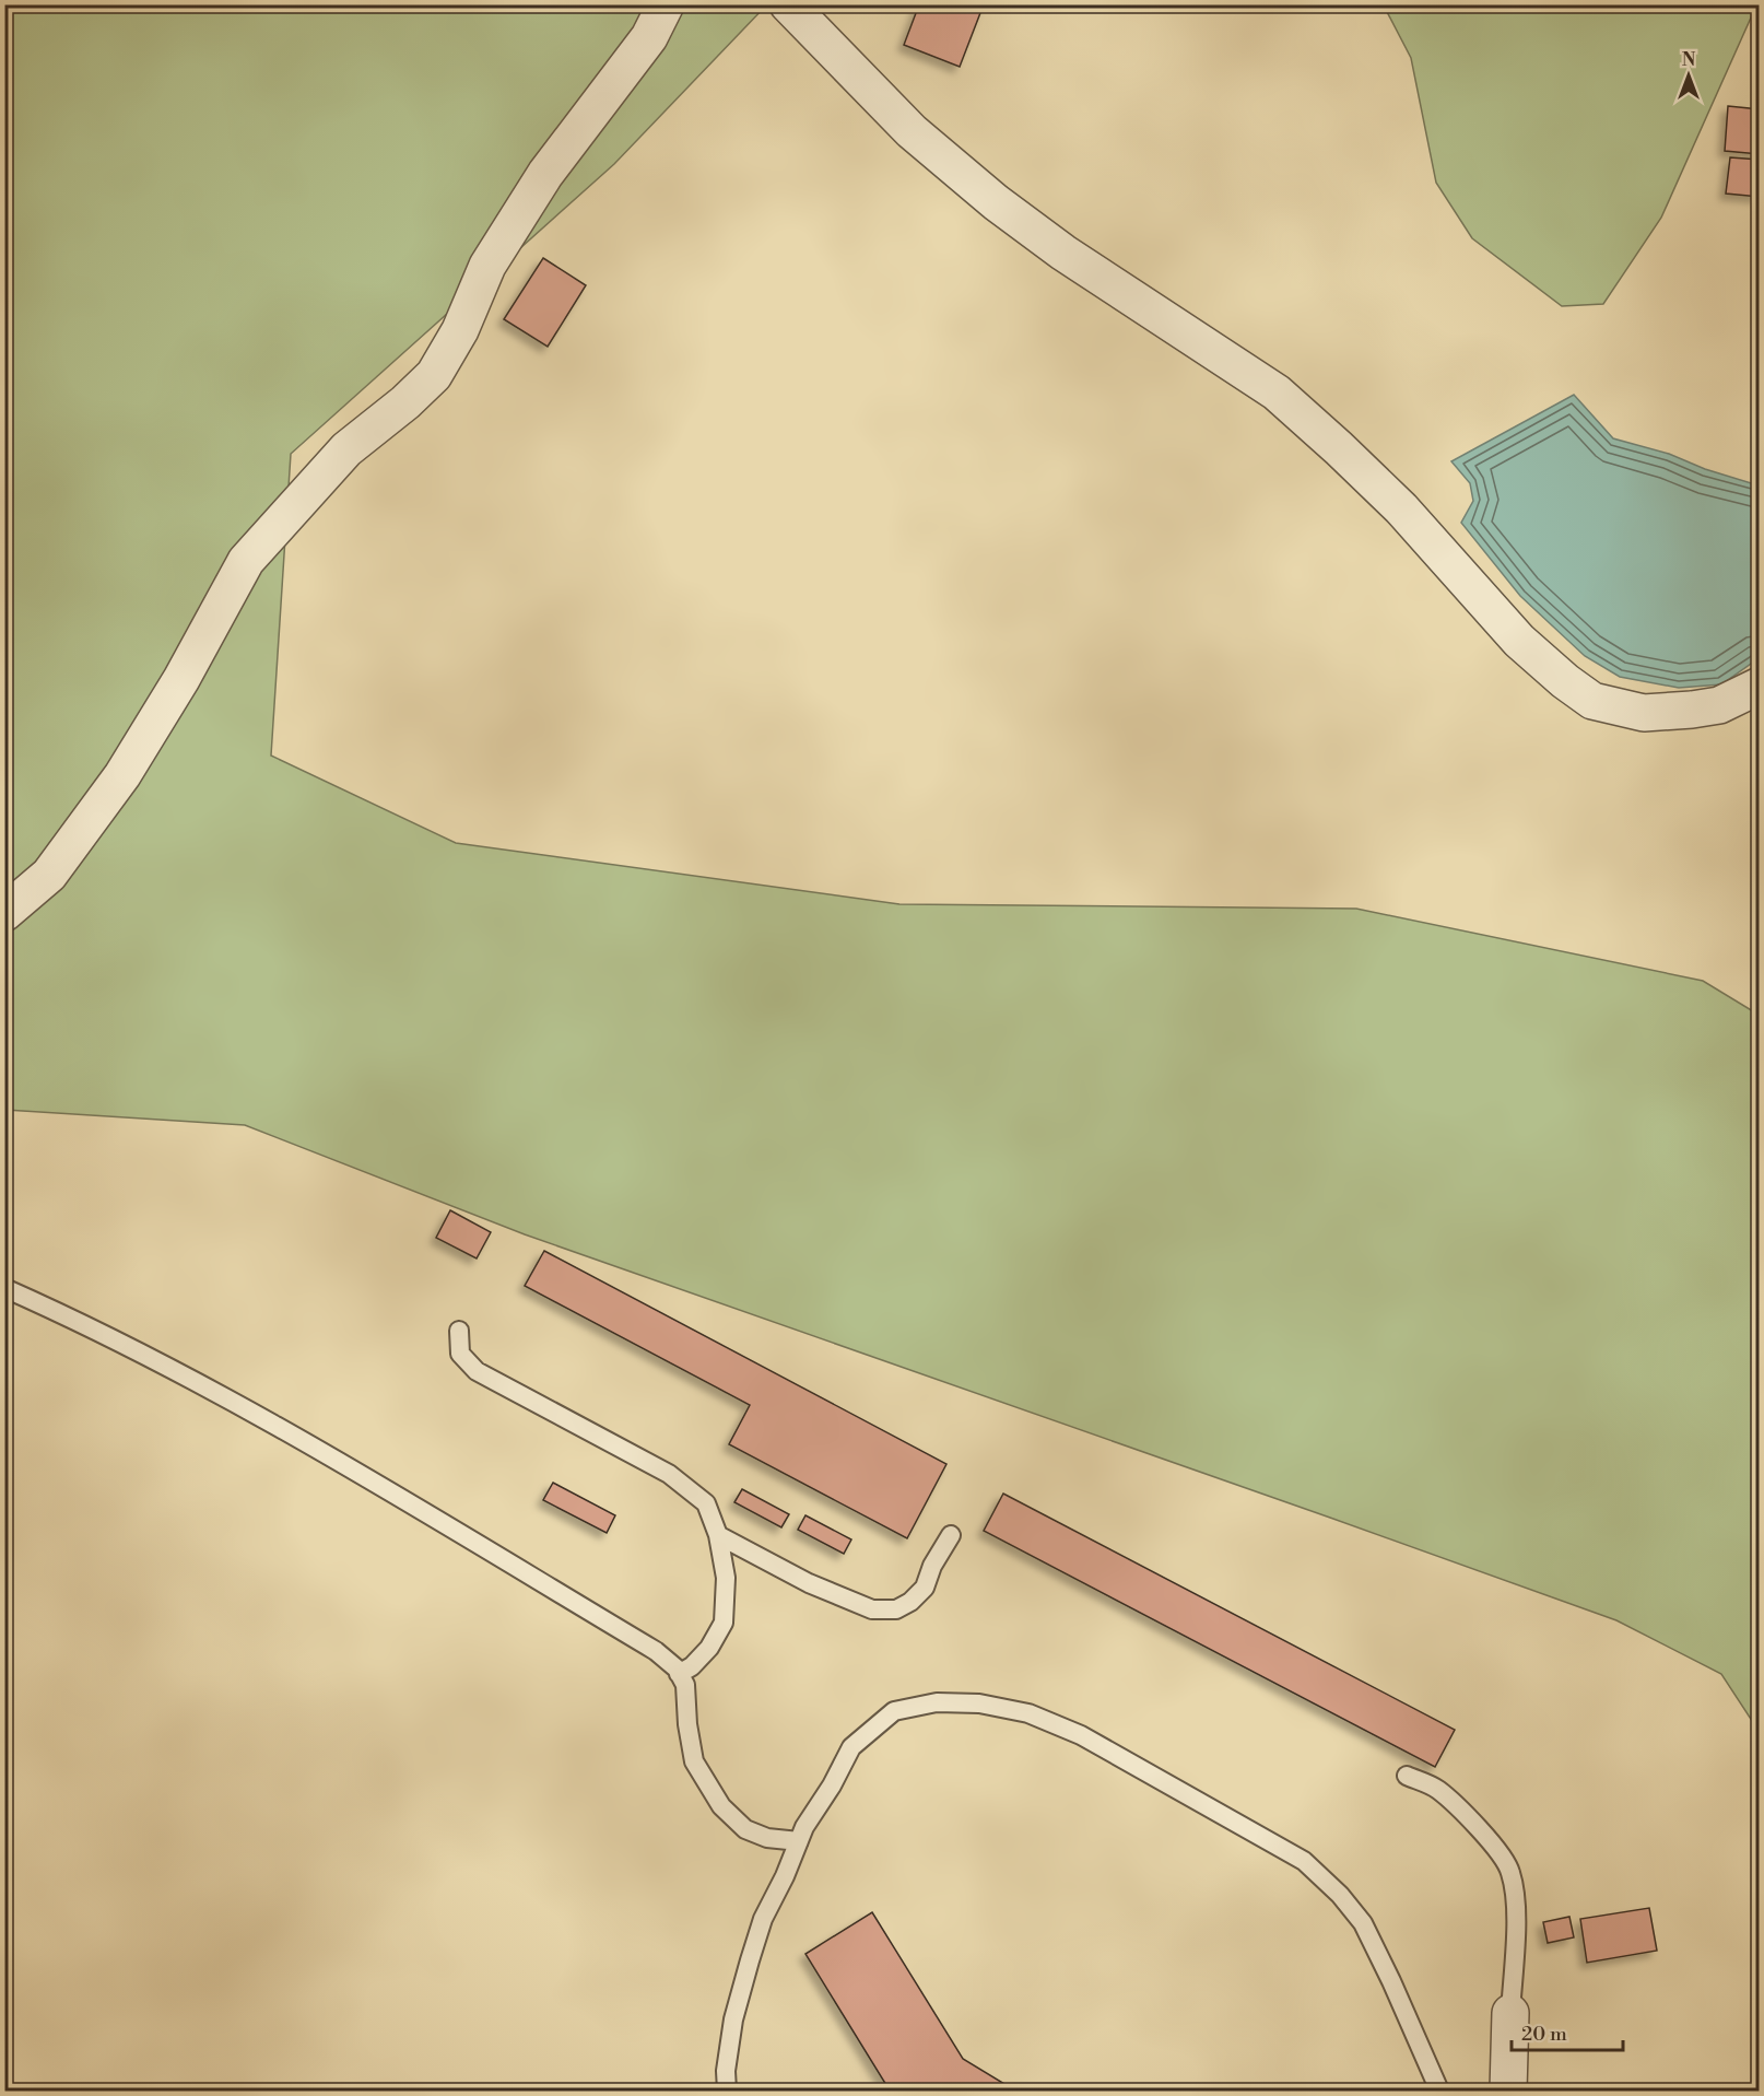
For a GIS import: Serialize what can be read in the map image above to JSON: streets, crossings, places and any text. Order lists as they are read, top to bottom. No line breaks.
{"scale_bar":"20 m","north":"top"}
